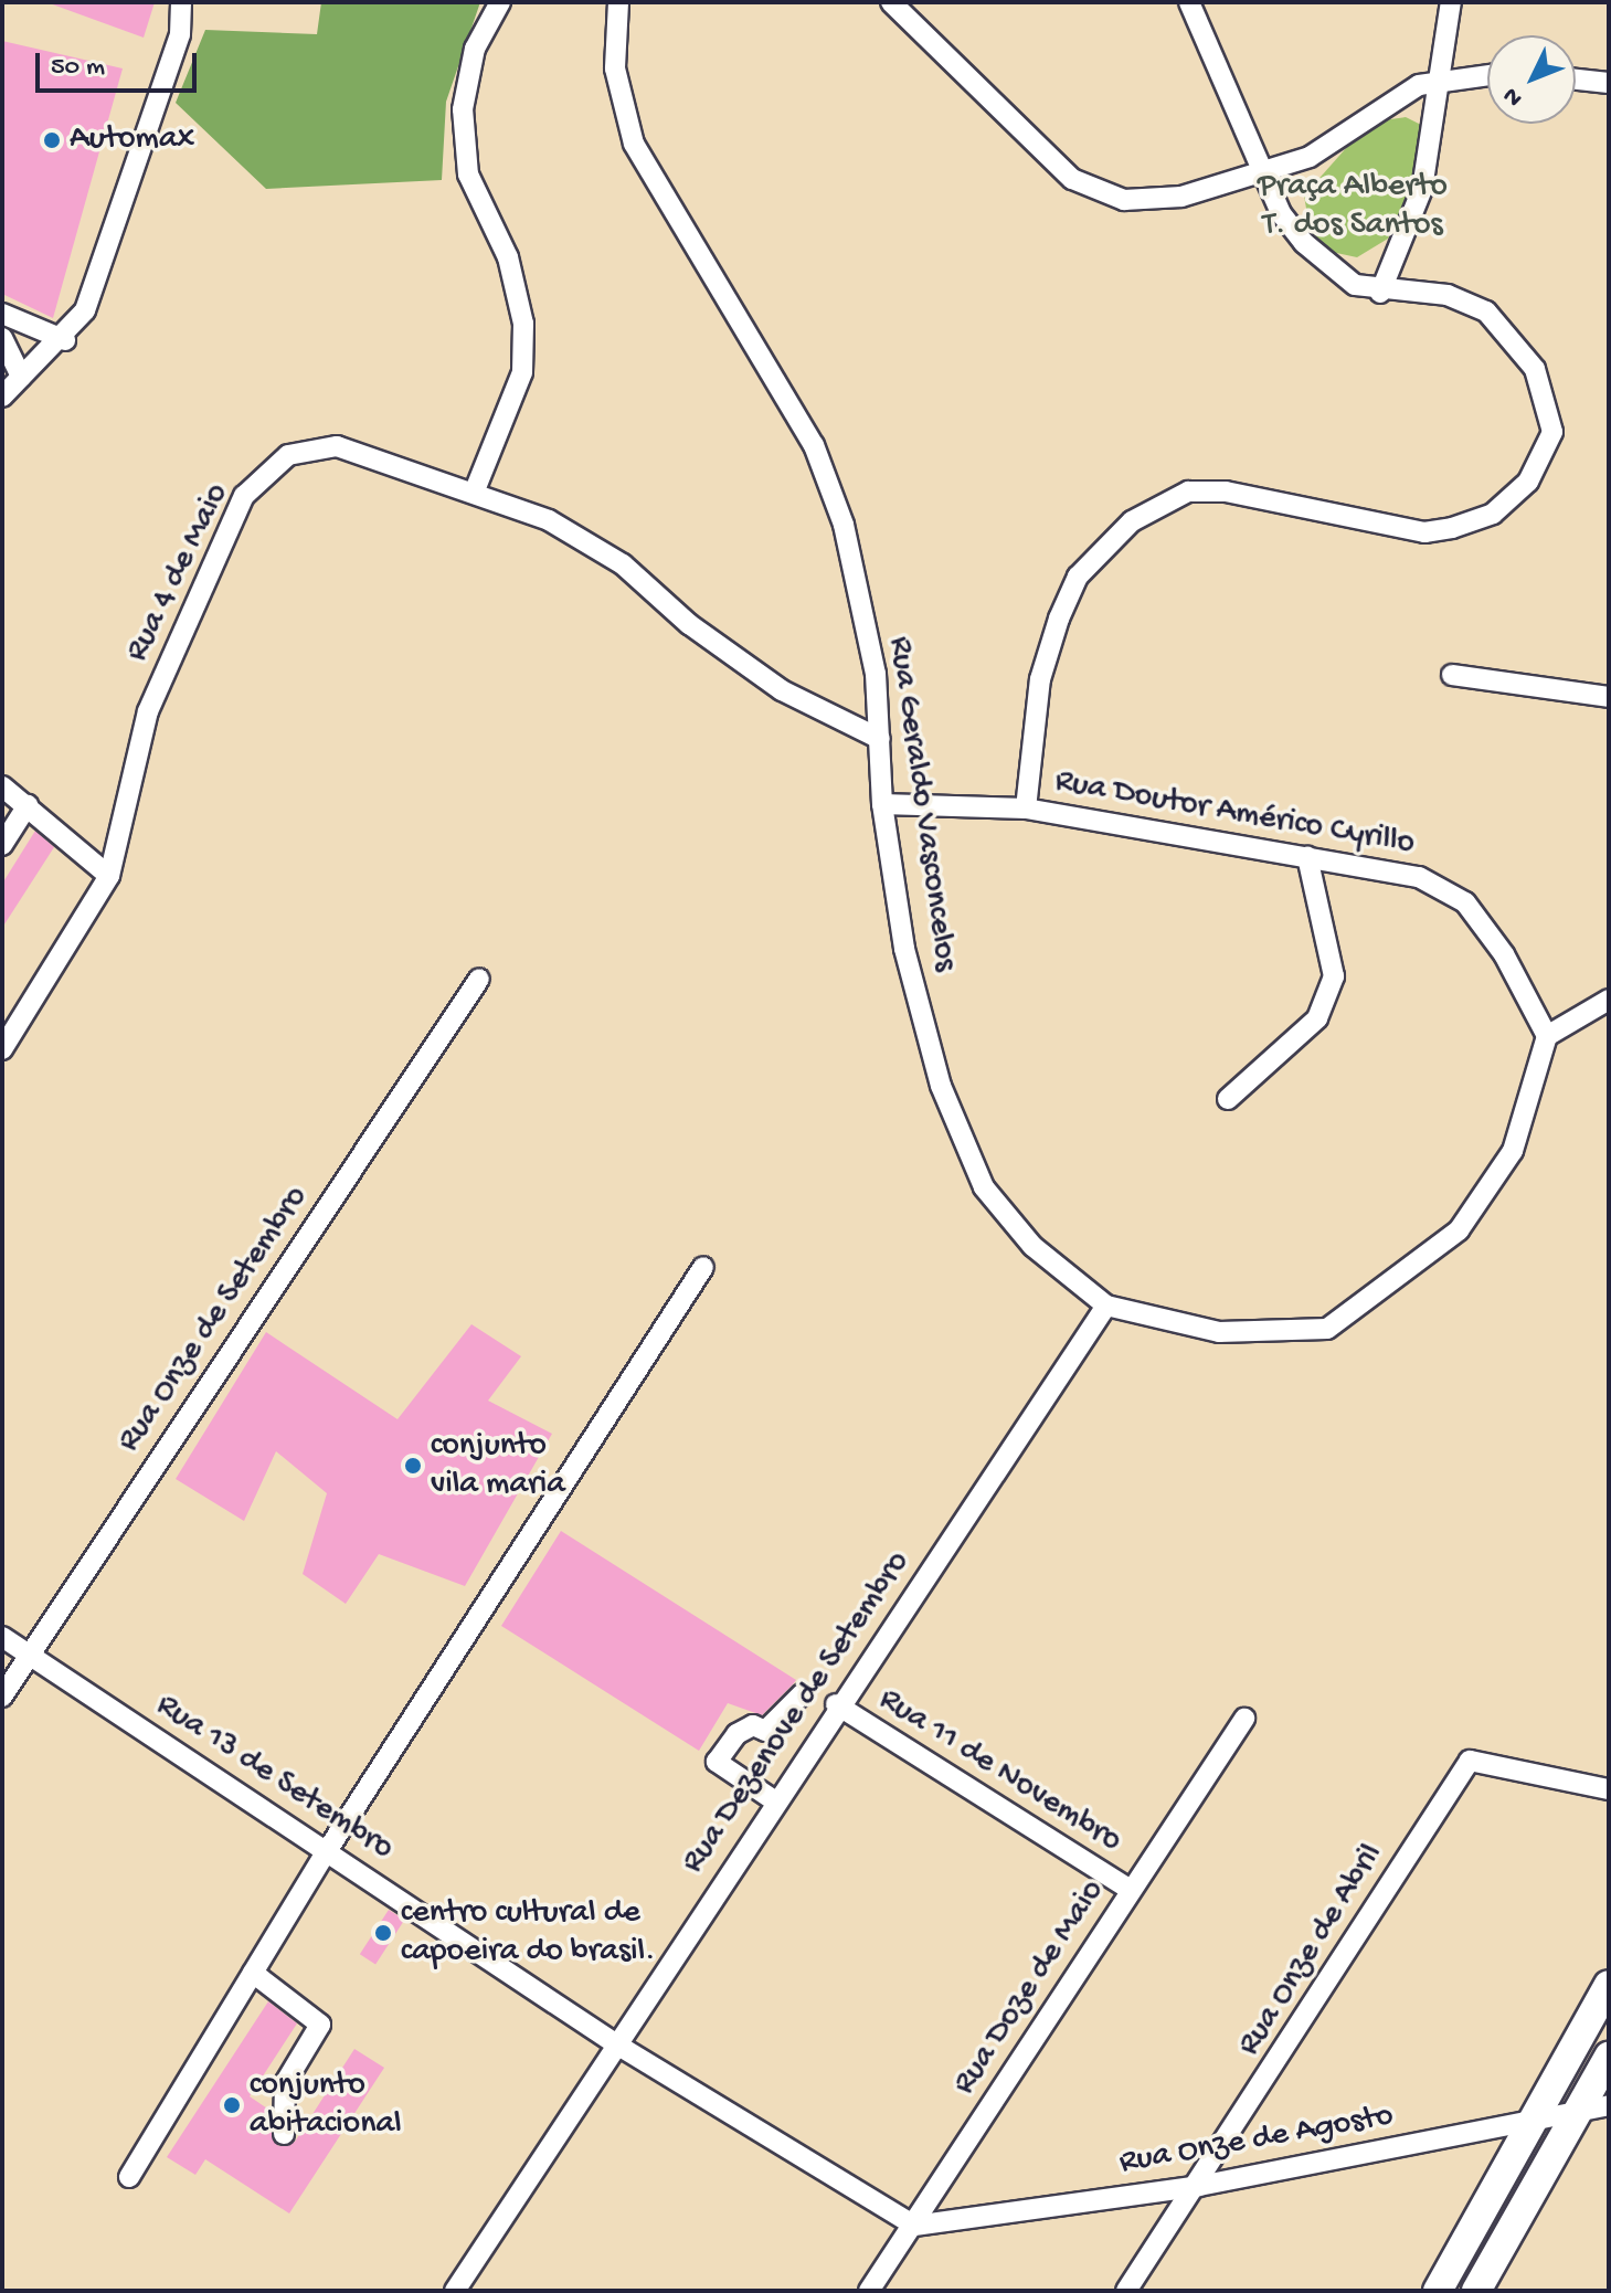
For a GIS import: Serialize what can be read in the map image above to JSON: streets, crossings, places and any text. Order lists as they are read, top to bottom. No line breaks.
{"streets":{"street":["Rua 4 de Maio","Rua Geraldo Vasconcelos","Rua Doutor Américo Cyrillo","Rua Onze de Setembro","Rua Dezenove de Setembro","Rua 11 de Novembro","Rua 13 de Setembro","Rua Onze de Abril","Rua Doze de Maio","Rua Onze de Agosto"]},"crossings":[["Rua 4 de Maio","Rua Geraldo Vasconcelos"],["Rua Geraldo Vasconcelos","Rua Doutor Américo Cyrillo"],["Rua Geraldo Vasconcelos","Rua Dezenove de Setembro"],["Rua Onze de Setembro","Rua 13 de Setembro"],["Rua Dezenove de Setembro","Rua 11 de Novembro"],["Rua Dezenove de Setembro","Rua 13 de Setembro"],["Rua 11 de Novembro","Rua Doze de Maio"],["Rua 13 de Setembro","Rua Doze de Maio"],["Rua 13 de Setembro","Rua Onze de Agosto"],["Rua Onze de Abril","Rua Onze de Agosto"],["Rua Doze de Maio","Rua Onze de Agosto"]],"parks":["Praça Alberto T. dos Santos"],"places":["Automax","conjunto vila maria","centro cultural de capoeira do brasil.","conjunto abitacional"],"scale_bar":"50 m","north":"bottom left"}
